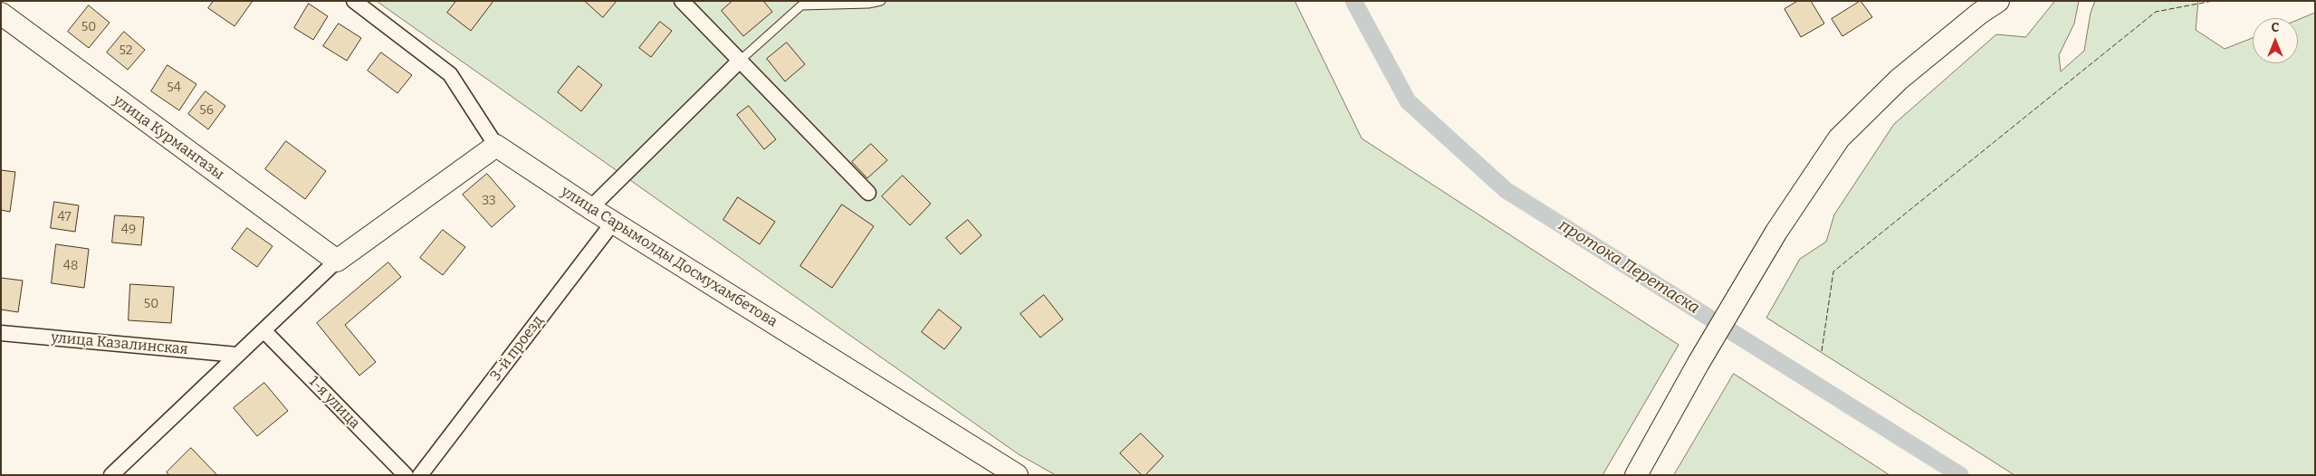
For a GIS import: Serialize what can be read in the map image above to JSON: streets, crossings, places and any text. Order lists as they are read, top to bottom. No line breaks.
{"streets":{"street":["улица Курмангазы","улица Сарымолды Досмухамбетова","улица Казалинская","3-й проезд","1-я улица"]},"crossings":[["улица Сарымолды Досмухамбетова","3-й проезд"]],"water":["протока Перетаска"],"house_numbers":["50","52","54","56","33","47","49","48","50"],"north":"top"}
